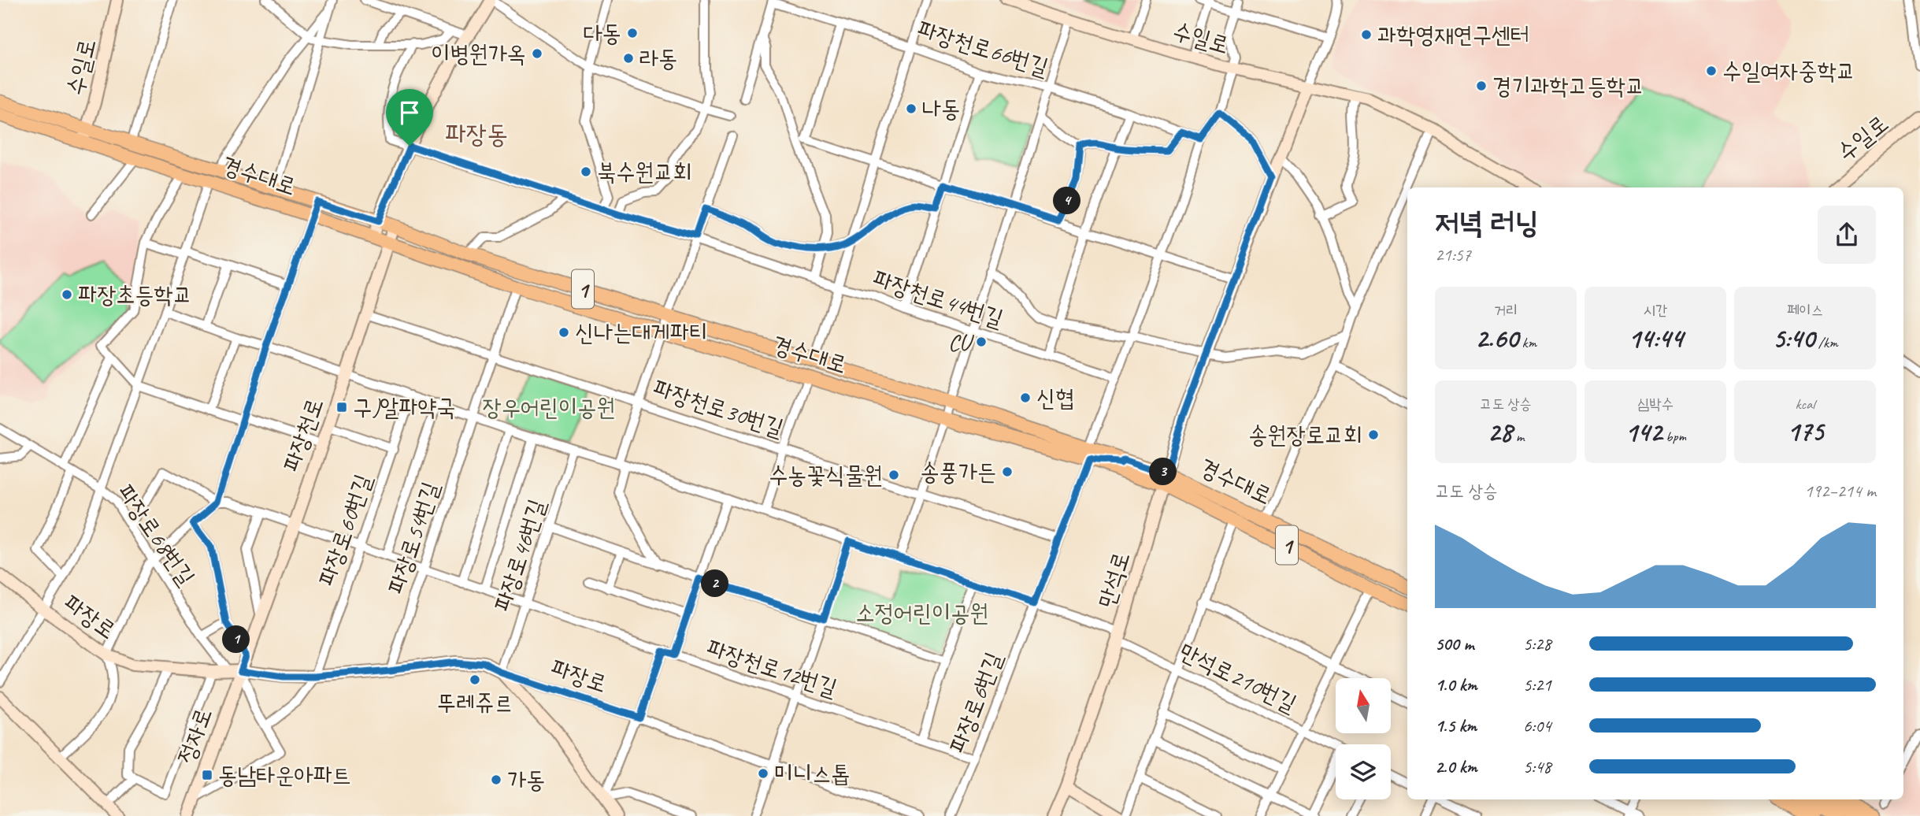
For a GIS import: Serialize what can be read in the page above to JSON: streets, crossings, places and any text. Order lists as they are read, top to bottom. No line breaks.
{"streets":{"main road":["경수대로","1"],"street":["수일로","파장천로66번길","파장천로44번길","파장천로30번길","파장천로","파장로60번길","파장로68번길","파장로54번길","파장로46번길","만석로","파장로","파장천로12번길","만석로210번길","파장로6번길","정자로"]},"crossings":[["수일로","경수대로"],["수일로","만석로"],["수일로","파장로6번길"],["파장천로66번길","파장로6번길"],["경수대로","파장천로"],["경수대로","파장로54번길"],["경수대로","만석로"],["경수대로","파장로6번길"],["파장천로44번길","파장로6번길"],["파장천로30번길","파장천로"],["파장천로30번길","파장로54번길"],["파장천로30번길","파장로6번길"],["파장천로","파장로"],["파장천로","파장천로12번길"],["파장천로","만석로210번길"],["파장천로","정자로"],["파장로60번길","파장로"],["파장로60번길","파장천로12번길"],["파장로60번길","만석로210번길"],["파장로68번길","파장로"],["파장로68번길","파장천로12번길"],["파장로54번길","파장로"],["파장로54번길","파장천로12번길"],["파장로54번길","만석로210번길"],["파장로46번길","파장로"],["파장로46번길","파장천로12번길"],["파장로46번길","만석로210번길"],["만석로","만석로210번길"],["파장로","정자로"],["파장천로12번길","파장로6번길"],["만석로210번길","파장로6번길"]],"districts":["파장동"],"parks":["장우어린이공원","소정어린이공원"],"places":{"other":["다동","과학영재연구센터","이병원가옥","라동","수일여자중학교","경기과학고등학교","나동","북수원교회","파장초등학교","신나는대게파티","CU","신협","송원장로교회","송풍가든","수농꽃식물원","뚜레쥬르","미니스톱","가동"],"transit":["구)알파약국","동남타운아파트"]},"north":"top","page":{"pins":["4","3","2","1"],"heading":["저녁 러닝","21:57"],"stats":[["거리","2.60 km"],["시간","14:44"],["페이스","5:40 /km"],["고도 상승","28 m"],["심박수","142 bpm"],["kcal","175"]],"chart":["고도 상승","192–214 m"],"list":[{"name":"500 m","note":"5:28"},{"name":"1.0 km","note":"5:21"},{"name":"1.5 km","note":"6:04"},{"name":"2.0 km","note":"5:48"}]}}
